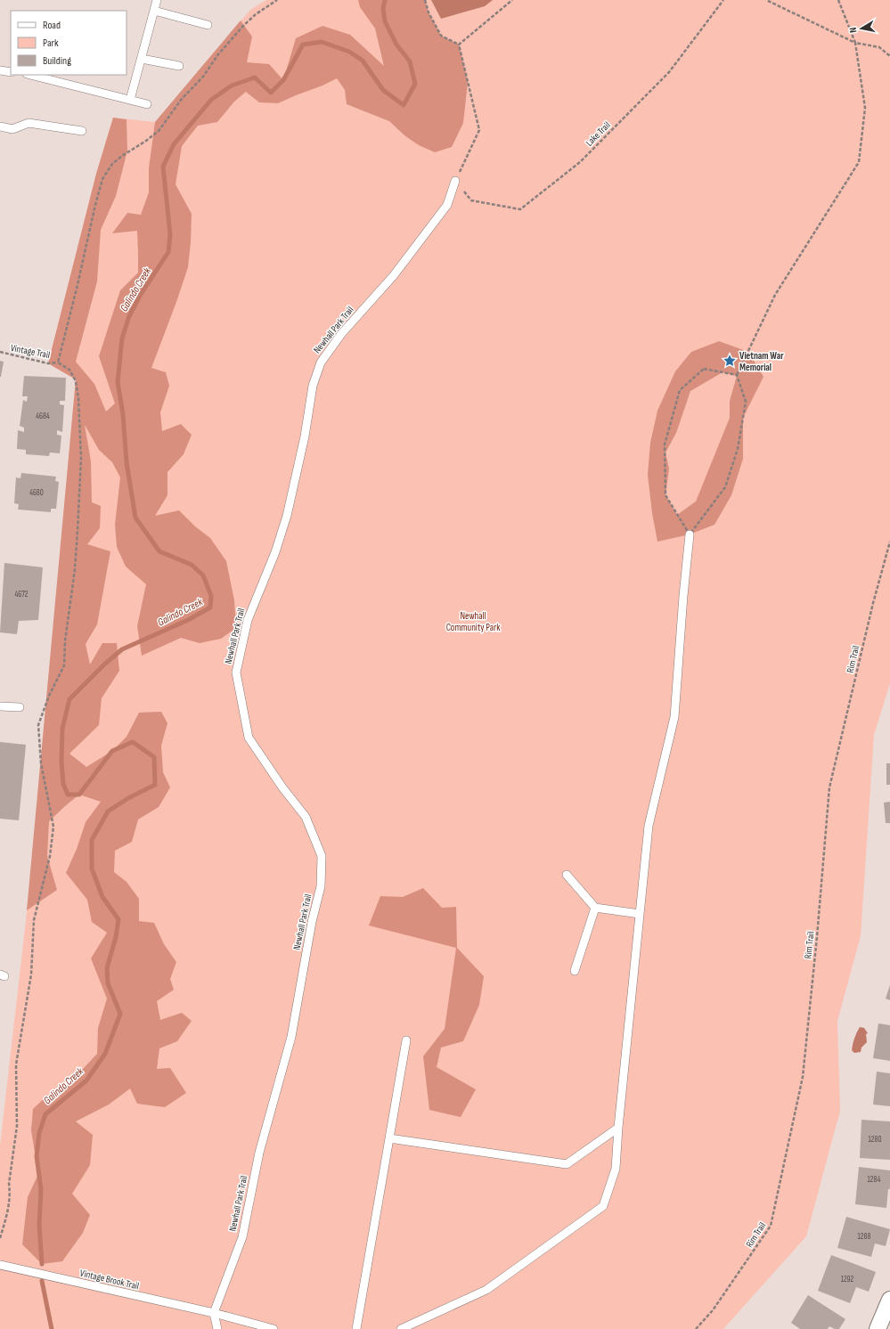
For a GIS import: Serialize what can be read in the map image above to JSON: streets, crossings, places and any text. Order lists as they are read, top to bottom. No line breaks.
{"streets":{"lane":["Newhall Park Trail","Vintage Brook Trail"],"path":["Lake Trail","Vintage Trail","Rim Trail"]},"crossings":[["Lake Trail","Newhall Park Trail"],["Newhall Park Trail","Vintage Brook Trail"]],"water":["Galindo Creek"],"parks":["Newhall Community Park"],"places":{"place":["Vietnam War Memorial"]},"house_numbers":["4684","4680","4672","1280","1284","1288","1292"],"legend":["Road","Park","Building"],"north":"left"}
